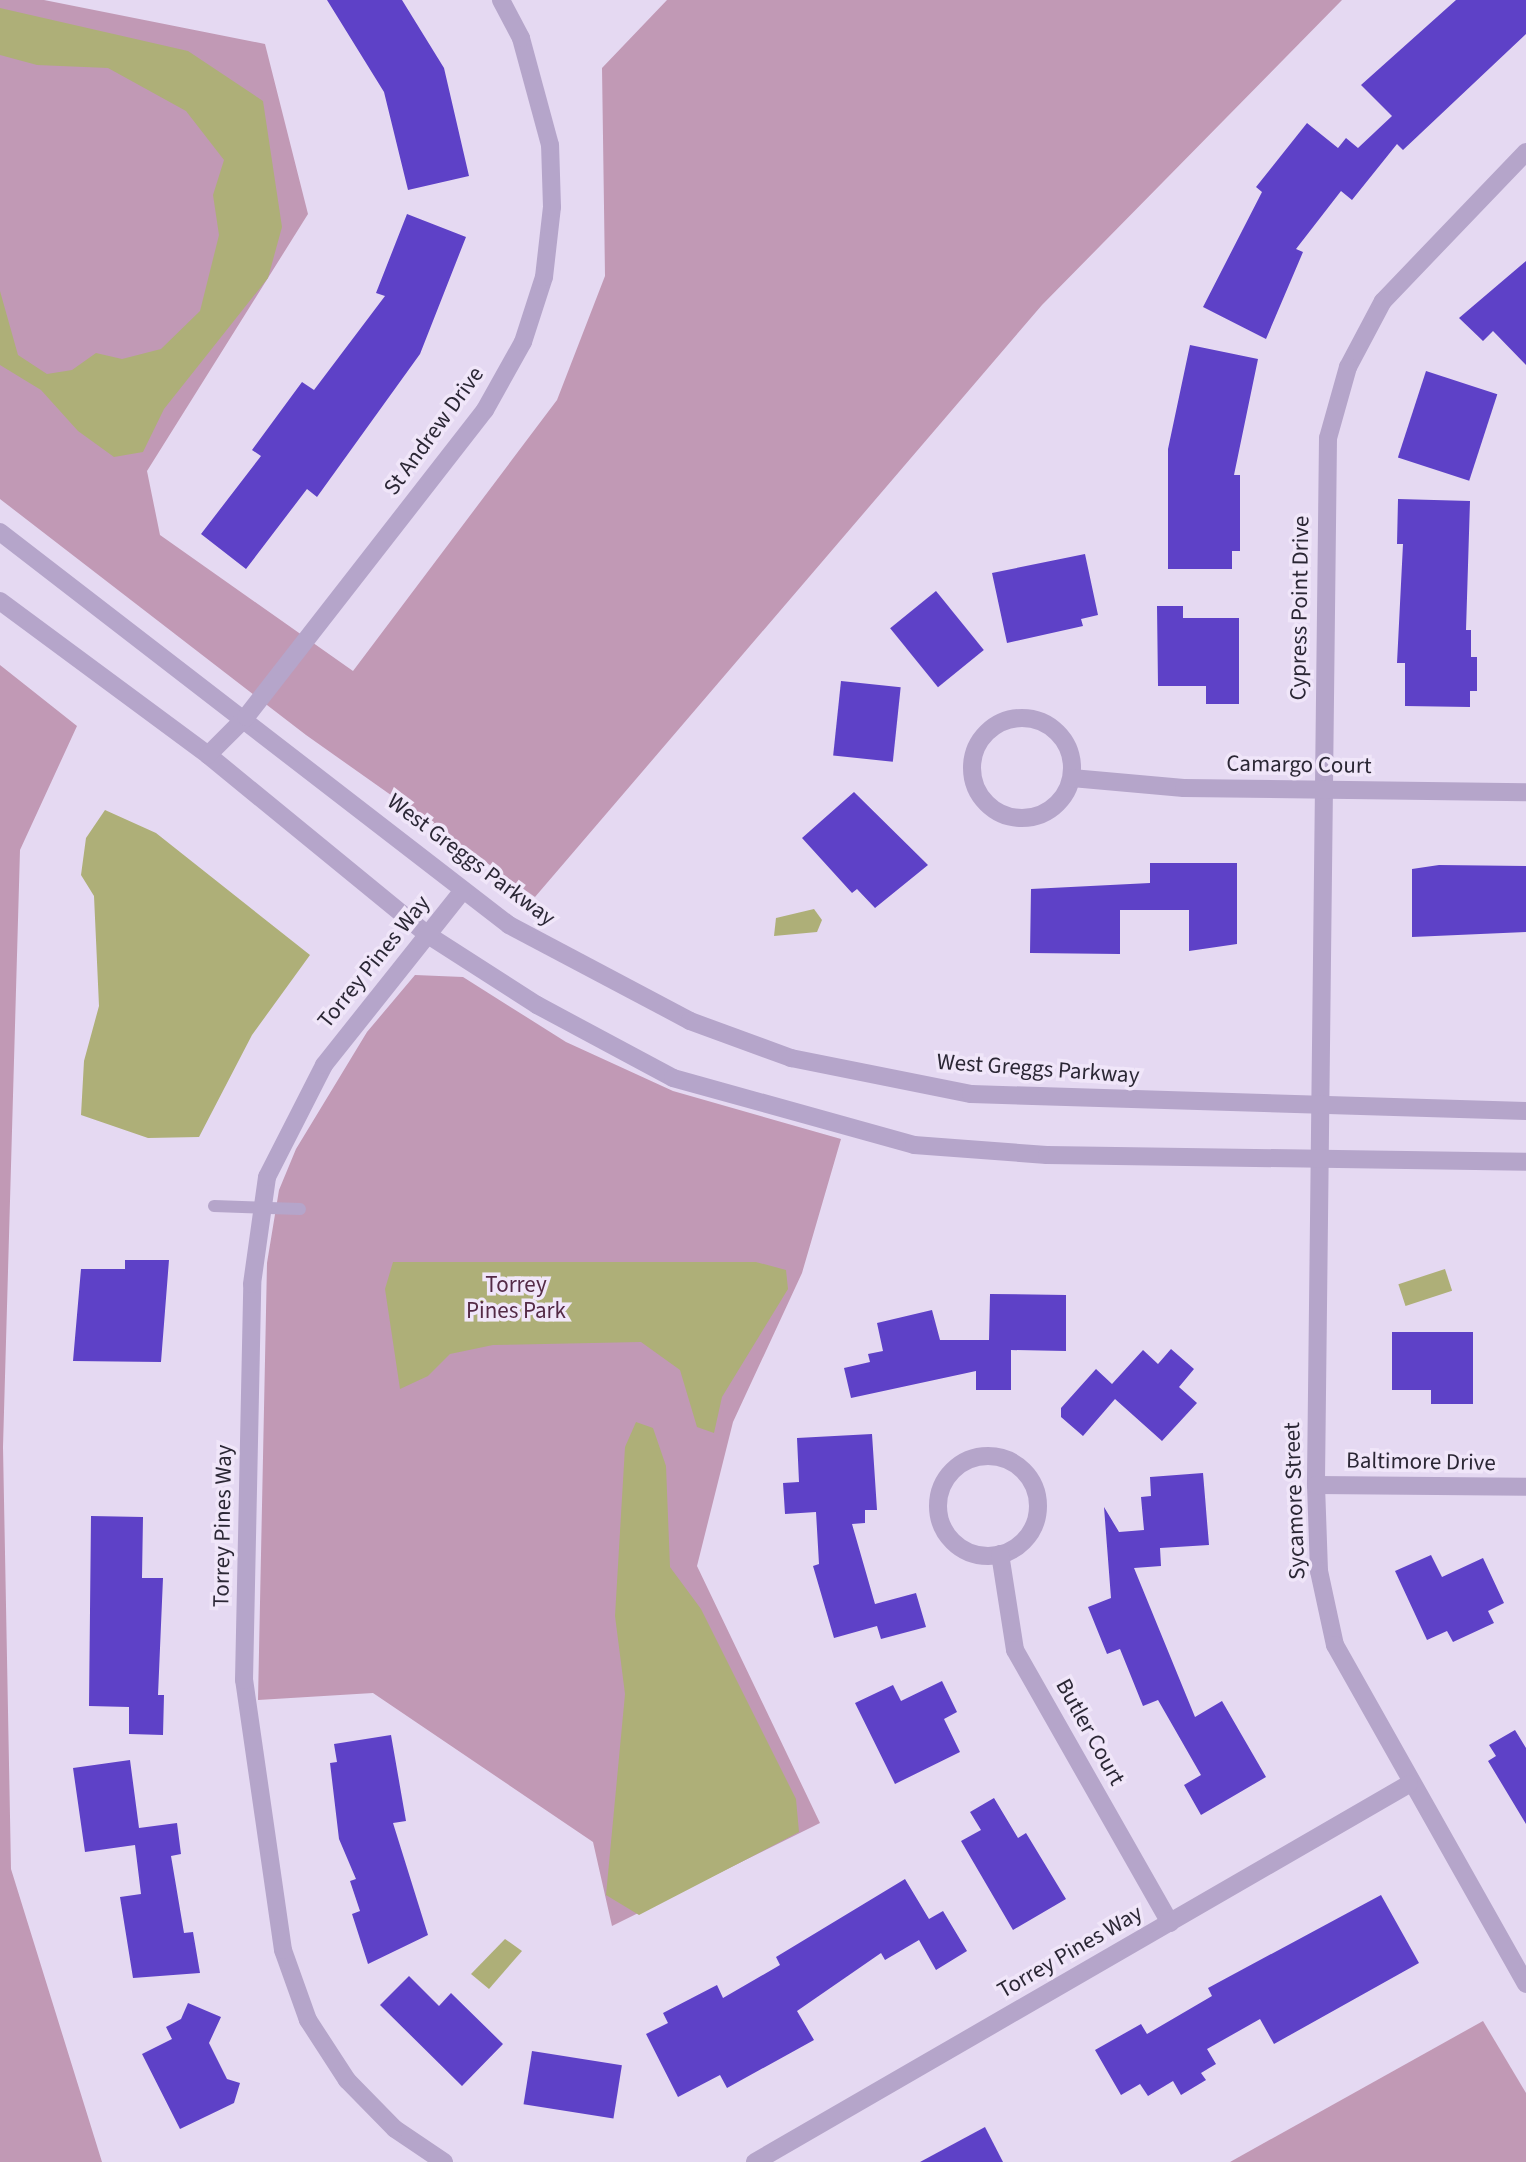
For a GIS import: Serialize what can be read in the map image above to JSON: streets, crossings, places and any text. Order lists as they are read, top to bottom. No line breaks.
{"streets":{"street":["St Andrew Drive","Cypress Point Drive","Camargo Court","West Greggs Parkway","Torrey Pines Way","Baltimore Drive","Sycamore Street","Butler Court"]},"crossings":[["St Andrew Drive","West Greggs Parkway"],["Cypress Point Drive","Camargo Court"],["Cypress Point Drive","West Greggs Parkway"],["Cypress Point Drive","Sycamore Street"],["West Greggs Parkway","Torrey Pines Way"],["Torrey Pines Way","Sycamore Street"],["Torrey Pines Way","Butler Court"],["Baltimore Drive","Sycamore Street"]],"parks":["Torrey Pines Park"]}
